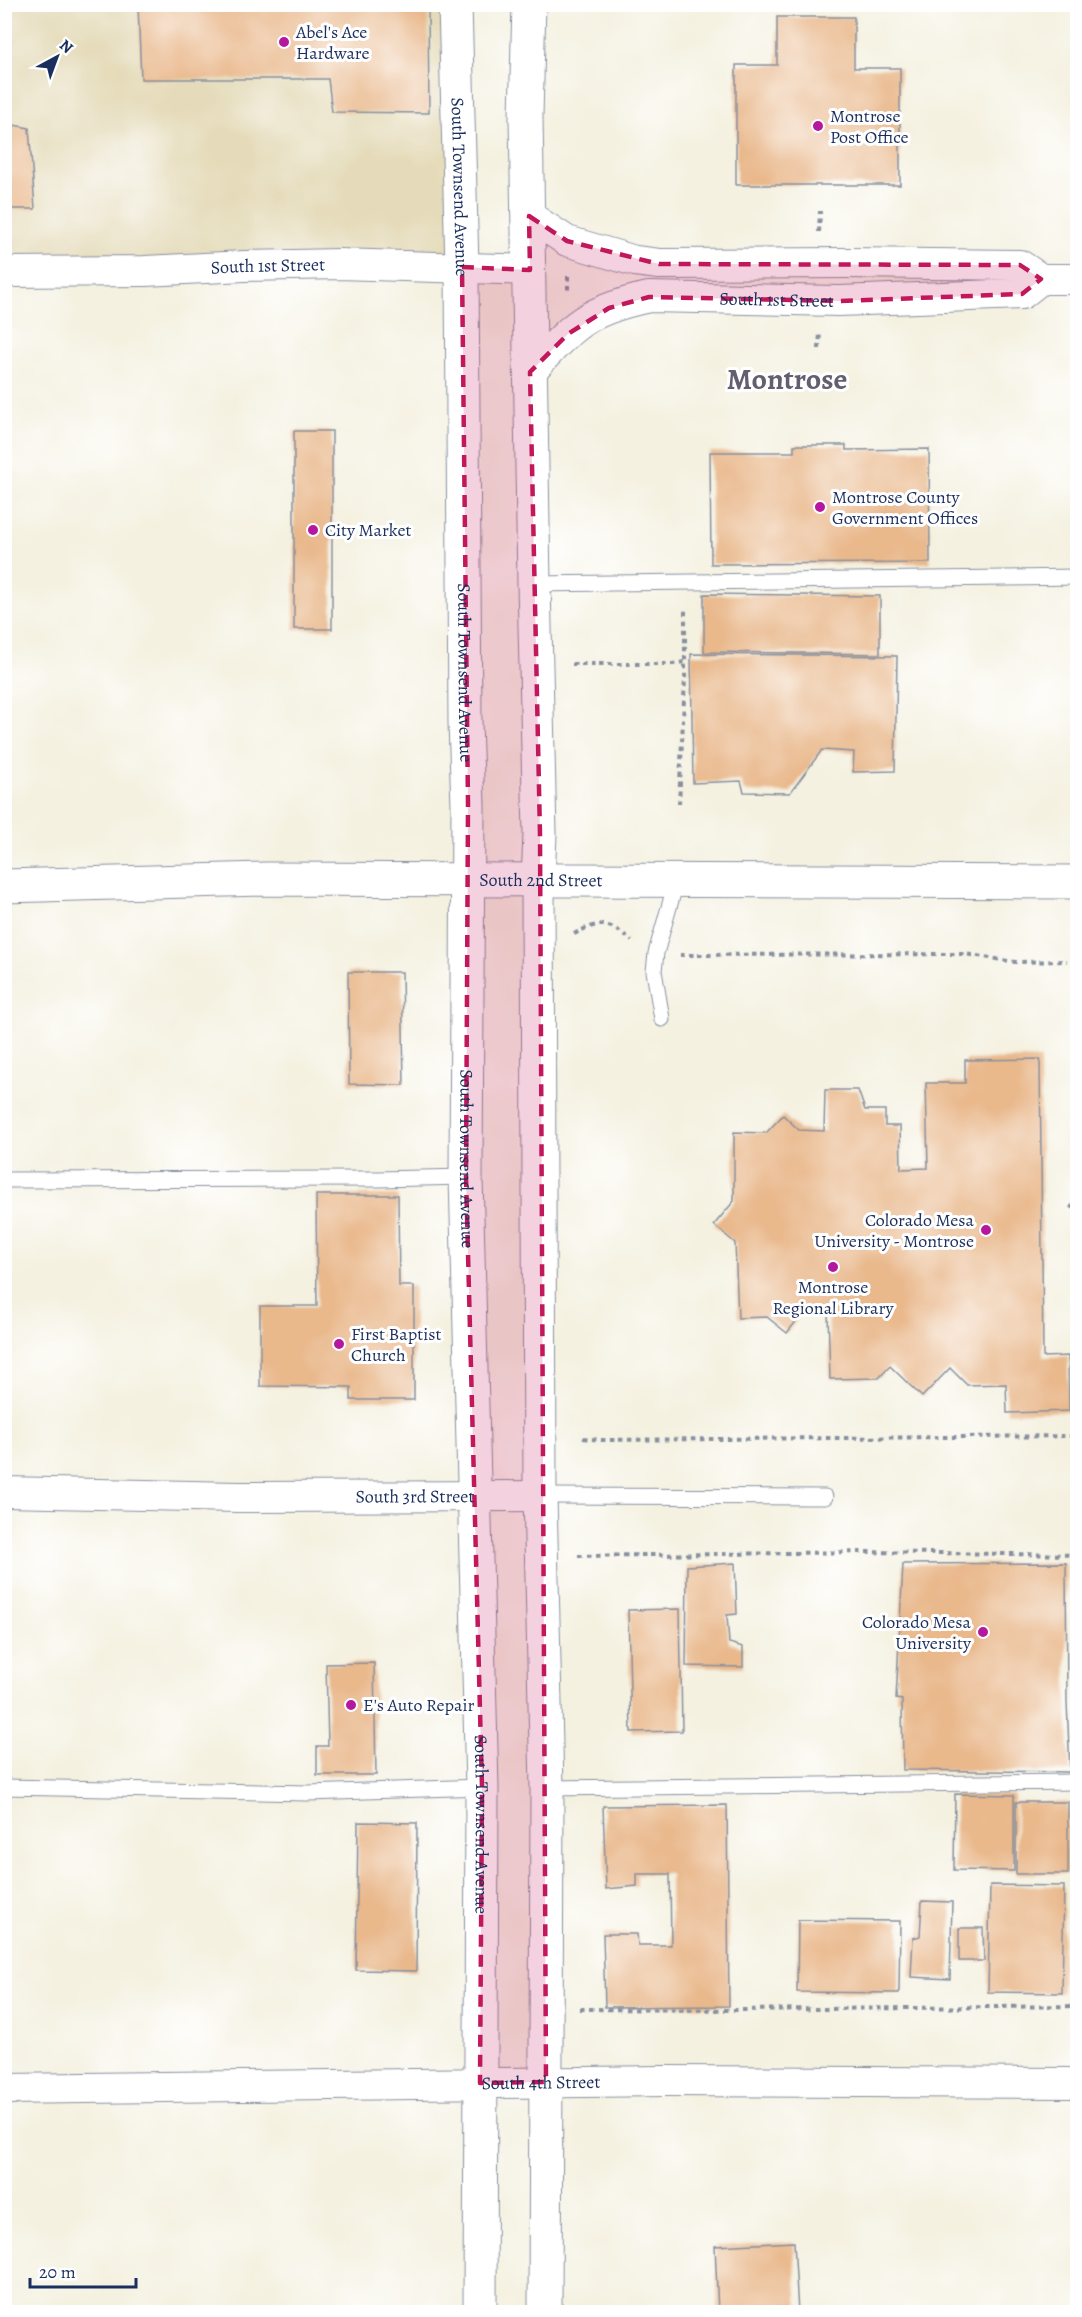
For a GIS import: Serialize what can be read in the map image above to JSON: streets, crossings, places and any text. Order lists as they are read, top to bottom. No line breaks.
{"streets":{"main road":["South Townsend Avenue","South 2nd Street"],"street":["South 1st Street","South 3rd Street","South 4th Street"]},"crossings":[["South Townsend Avenue","South 1st Street"],["South Townsend Avenue","South 2nd Street"],["South Townsend Avenue","South 3rd Street"],["South Townsend Avenue","South 4th Street"]],"districts":["Montrose"],"places":["Abel's Ace Hardware","Montrose Post Office","Montrose County Government Offices","City Market","Colorado Mesa University - Montrose","Montrose Regional Library","First Baptist Church","Colorado Mesa University","E's Auto Repair"],"scale_bar":"20 m","north":"top right"}
